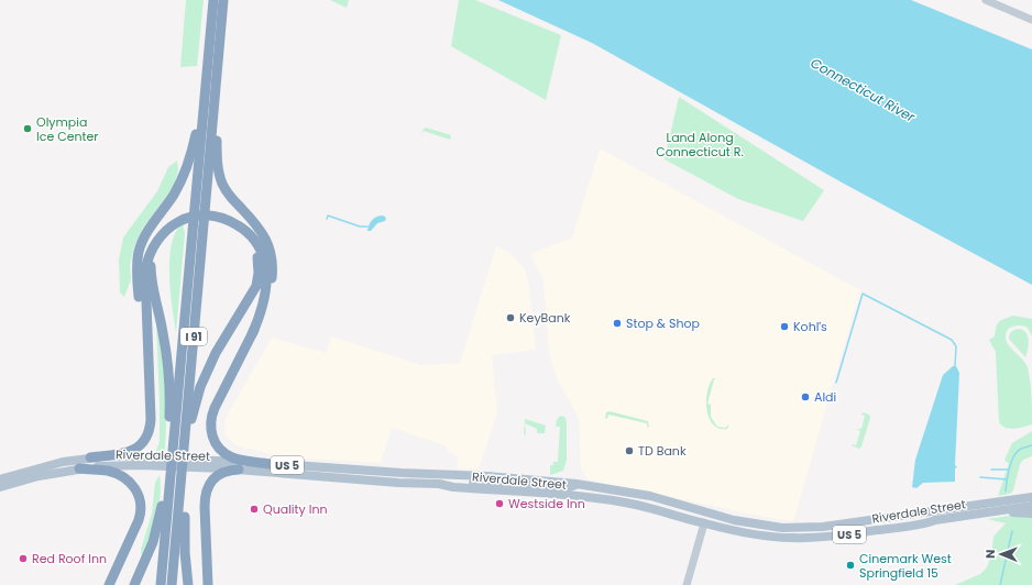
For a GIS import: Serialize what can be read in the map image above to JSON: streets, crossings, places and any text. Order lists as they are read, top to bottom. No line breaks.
{"streets":{"highway":["I 91"],"main road":["Riverdale Street","US 5"]},"water":["Connecticut River"],"parks":["Land Along Connecticut R."],"places":["Olympia Ice Center","KeyBank","Stop & Shop","Kohl's","Aldi","TD Bank","Westside Inn","Quality Inn","Red Roof Inn","Cinemark West Springfield 15"],"north":"left"}
